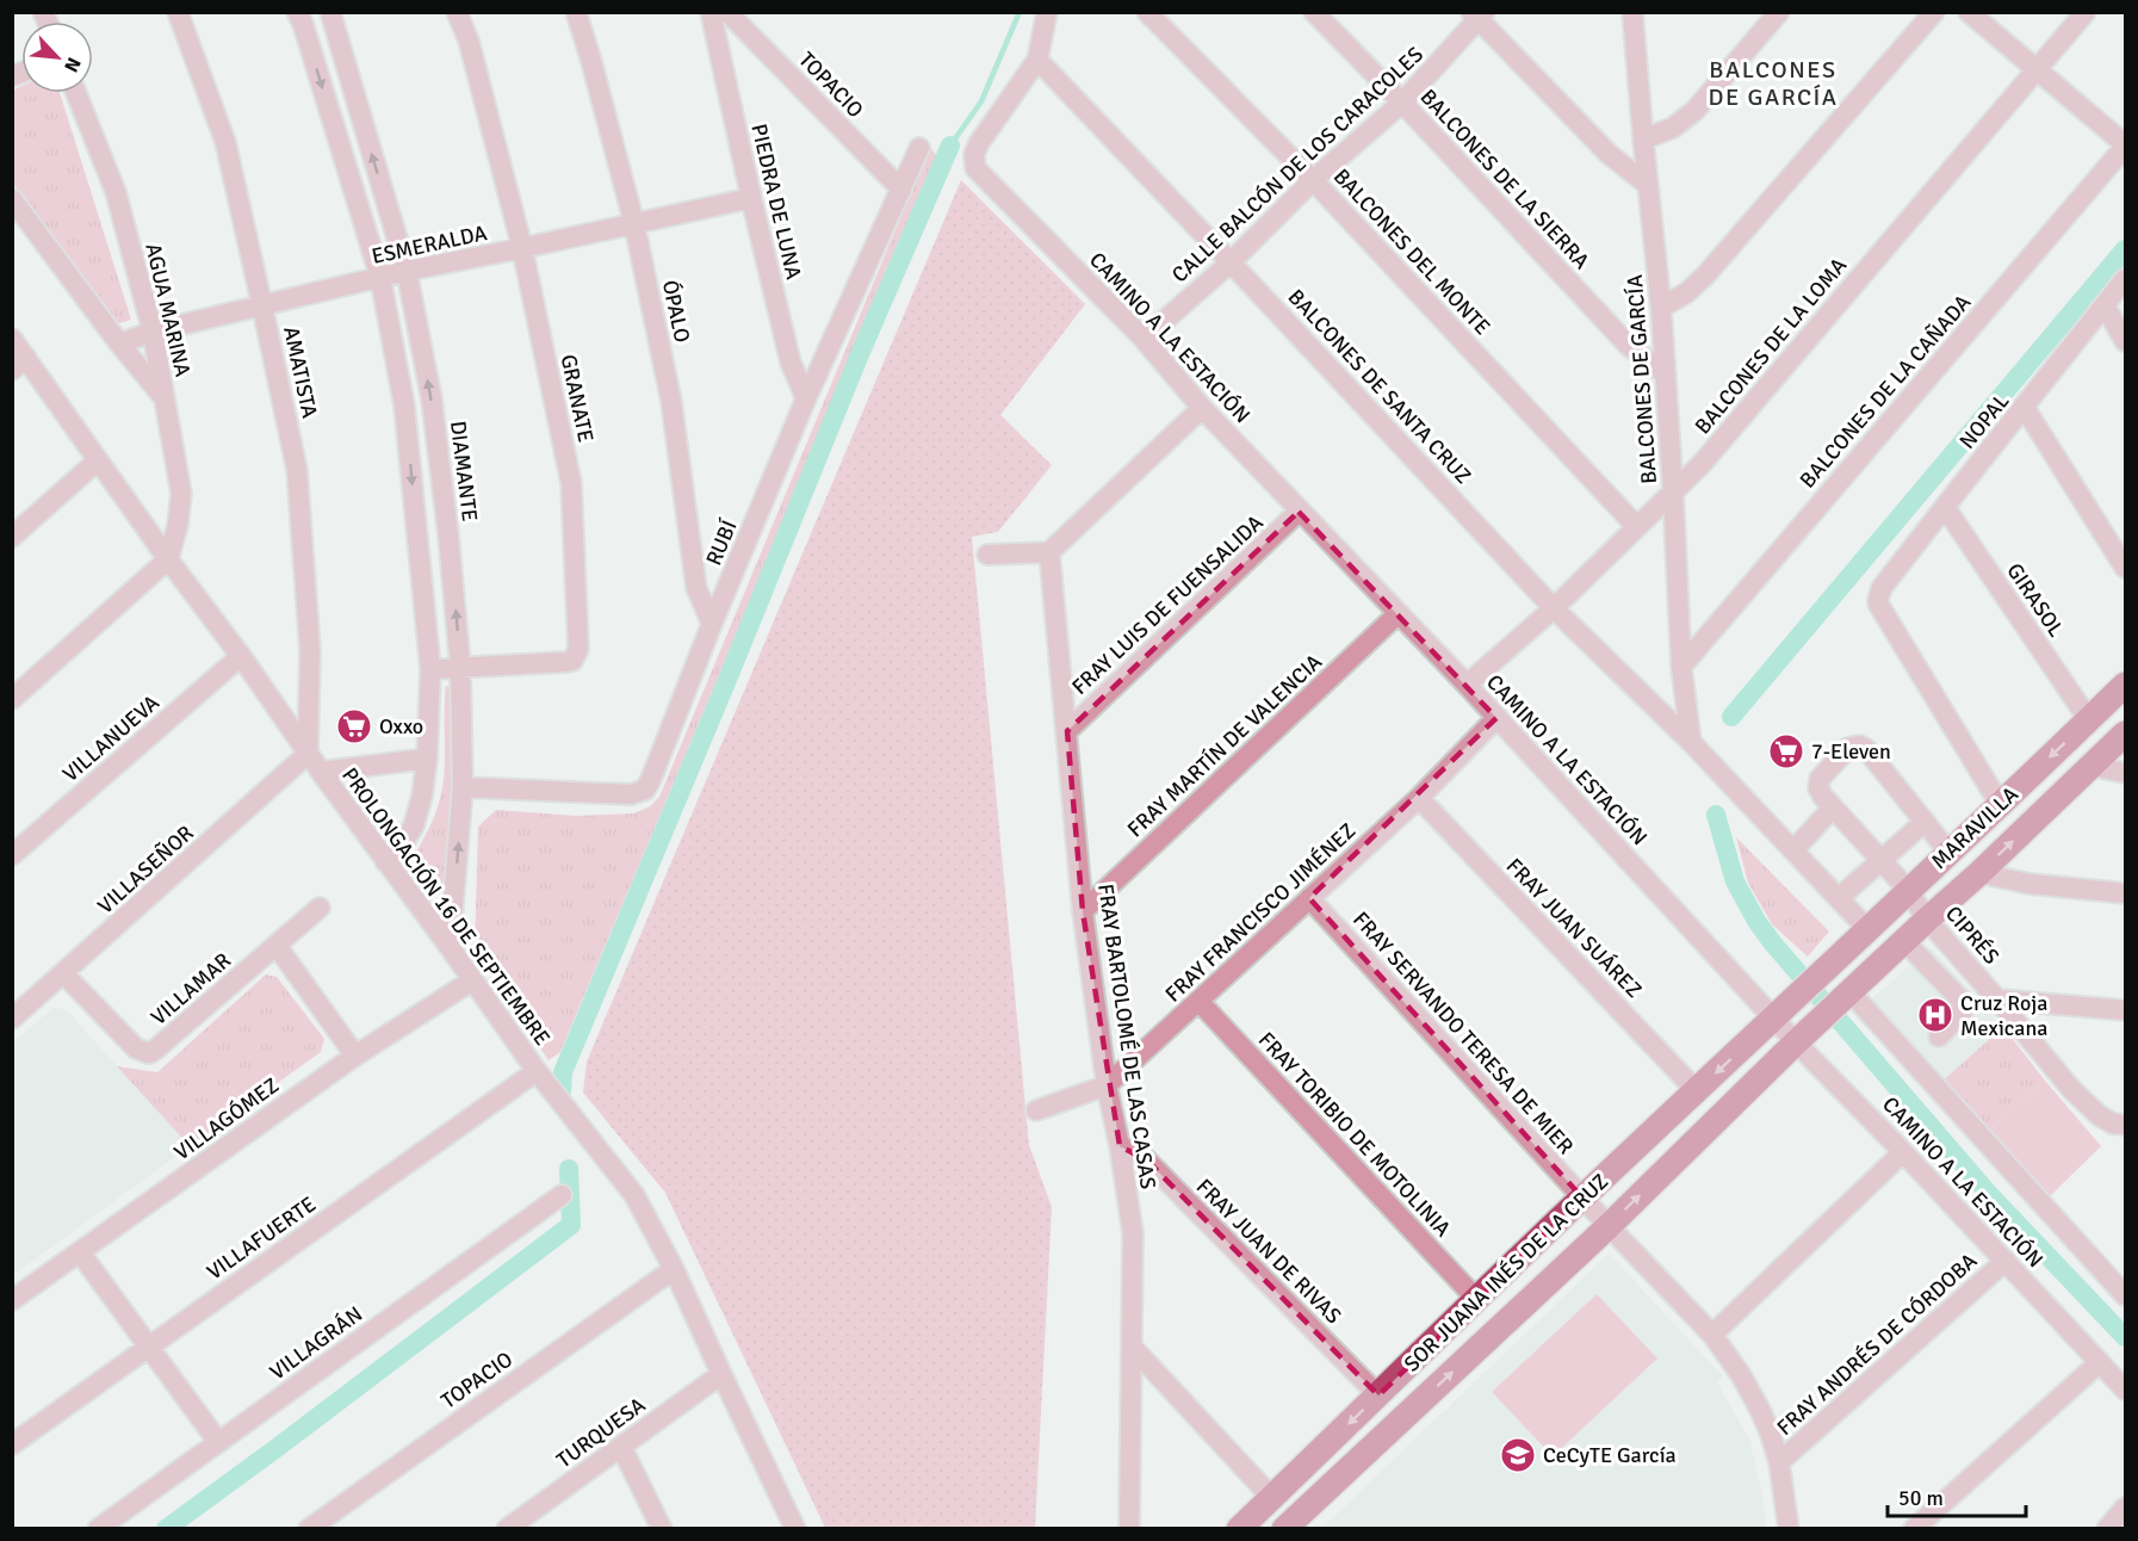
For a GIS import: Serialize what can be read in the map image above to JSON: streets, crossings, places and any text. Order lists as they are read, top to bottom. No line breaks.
{"streets":{"main road":["MARAVILLA","SOR JUANA INÉS DE LA CRUZ"],"street":["TOPACIO","CALLE BALCÓN DE LOS CARACOLES","BALCONES DE LA SIERRA","PIEDRA DE LUNA","ESMERALDA","BALCONES DEL MONTE","AGUA MARINA","ÓPALO","CAMINO A LA ESTACIÓN","BALCONES DE LA LOMA","AMATISTA","BALCONES DE GARCÍA","BALCONES DE SANTA CRUZ","BALCONES DE LA CAÑADA","GRANATE","NOPAL","DIAMANTE","RUBÍ","GIRASOL","FRAY LUIS DE FUENSALIDA","VILLANUEVA","FRAY MARTÍN DE VALENCIA","VILLASEÑOR","PROLONGACIÓN 16 DE SEPTIEMBRE","FRAY FRANCISCO JIMÉNEZ","FRAY JUAN SUÁREZ","CIPRÉS","VILLAMAR","FRAY SERVANDO TERESA DE MIER","FRAY BARTOLOMÉ DE LAS CASAS","VILLAGÓMEZ","FRAY TORIBIO DE MOTOLINIA","VILLAFUERTE","FRAY JUAN DE RIVAS","VILLAGRÁN","FRAY ANDRÉS DE CÓRDOBA","TURQUESA"]},"crossings":[["TOPACIO","RUBÍ"],["TOPACIO","PROLONGACIÓN 16 DE SEPTIEMBRE"],["CALLE BALCÓN DE LOS CARACOLES","BALCONES DE LA SIERRA"],["CALLE BALCÓN DE LOS CARACOLES","BALCONES DEL MONTE"],["CALLE BALCÓN DE LOS CARACOLES","CAMINO A LA ESTACIÓN"],["CALLE BALCÓN DE LOS CARACOLES","BALCONES DE SANTA CRUZ"],["BALCONES DE LA SIERRA","BALCONES DE GARCÍA"],["PIEDRA DE LUNA","ESMERALDA"],["PIEDRA DE LUNA","RUBÍ"],["ESMERALDA","AGUA MARINA"],["ESMERALDA","ÓPALO"],["ESMERALDA","AMATISTA"],["ESMERALDA","GRANATE"],["ESMERALDA","DIAMANTE"],["BALCONES DEL MONTE","BALCONES DE LA LOMA"],["AGUA MARINA","PROLONGACIÓN 16 DE SEPTIEMBRE"],["ÓPALO","RUBÍ"],["CAMINO A LA ESTACIÓN","BALCONES DE LA LOMA"],["CAMINO A LA ESTACIÓN","BALCONES DE SANTA CRUZ"],["CAMINO A LA ESTACIÓN","FRAY LUIS DE FUENSALIDA"],["CAMINO A LA ESTACIÓN","FRAY MARTÍN DE VALENCIA"],["CAMINO A LA ESTACIÓN","MARAVILLA"],["CAMINO A LA ESTACIÓN","FRAY FRANCISCO JIMÉNEZ"],["CAMINO A LA ESTACIÓN","SOR JUANA INÉS DE LA CRUZ"],["CAMINO A LA ESTACIÓN","FRAY ANDRÉS DE CÓRDOBA"],["BALCONES DE LA LOMA","BALCONES DE GARCÍA"],["BALCONES DE LA LOMA","BALCONES DE SANTA CRUZ"],["AMATISTA","VILLASEÑOR"],["AMATISTA","PROLONGACIÓN 16 DE SEPTIEMBRE"],["BALCONES DE GARCÍA","BALCONES DE SANTA CRUZ"],["BALCONES DE GARCÍA","BALCONES DE LA CAÑADA"],["BALCONES DE SANTA CRUZ","MARAVILLA"],["GRANATE","DIAMANTE"],["NOPAL","GIRASOL"],["NOPAL","MARAVILLA"],["DIAMANTE","RUBÍ"],["DIAMANTE","PROLONGACIÓN 16 DE SEPTIEMBRE"],["GIRASOL","MARAVILLA"],["FRAY LUIS DE FUENSALIDA","FRAY BARTOLOMÉ DE LAS CASAS"],["VILLANUEVA","PROLONGACIÓN 16 DE SEPTIEMBRE"],["FRAY MARTÍN DE VALENCIA","FRAY BARTOLOMÉ DE LAS CASAS"],["MARAVILLA","CIPRÉS"],["MARAVILLA","SOR JUANA INÉS DE LA CRUZ"],["VILLASEÑOR","PROLONGACIÓN 16 DE SEPTIEMBRE"],["VILLASEÑOR","VILLAMAR"],["PROLONGACIÓN 16 DE SEPTIEMBRE","VILLAGÓMEZ"],["PROLONGACIÓN 16 DE SEPTIEMBRE","VILLAFUERTE"],["PROLONGACIÓN 16 DE SEPTIEMBRE","TURQUESA"],["FRAY FRANCISCO JIMÉNEZ","FRAY JUAN SUÁREZ"],["FRAY FRANCISCO JIMÉNEZ","FRAY SERVANDO TERESA DE MIER"],["FRAY FRANCISCO JIMÉNEZ","FRAY BARTOLOMÉ DE LAS CASAS"],["FRAY FRANCISCO JIMÉNEZ","FRAY TORIBIO DE MOTOLINIA"],["FRAY JUAN SUÁREZ","SOR JUANA INÉS DE LA CRUZ"],["FRAY SERVANDO TERESA DE MIER","SOR JUANA INÉS DE LA CRUZ"],["FRAY SERVANDO TERESA DE MIER","FRAY ANDRÉS DE CÓRDOBA"],["FRAY BARTOLOMÉ DE LAS CASAS","FRAY JUAN DE RIVAS"],["FRAY TORIBIO DE MOTOLINIA","SOR JUANA INÉS DE LA CRUZ"],["FRAY JUAN DE RIVAS","SOR JUANA INÉS DE LA CRUZ"]],"districts":["BALCONES DE GARCÍA"],"places":{"supermarket":["Oxxo","7-Eleven"],"hospital":["Cruz Roja Mexicana"],"school or university":["CeCyTE García"]},"scale_bar":"50 m","north":"bottom right"}
